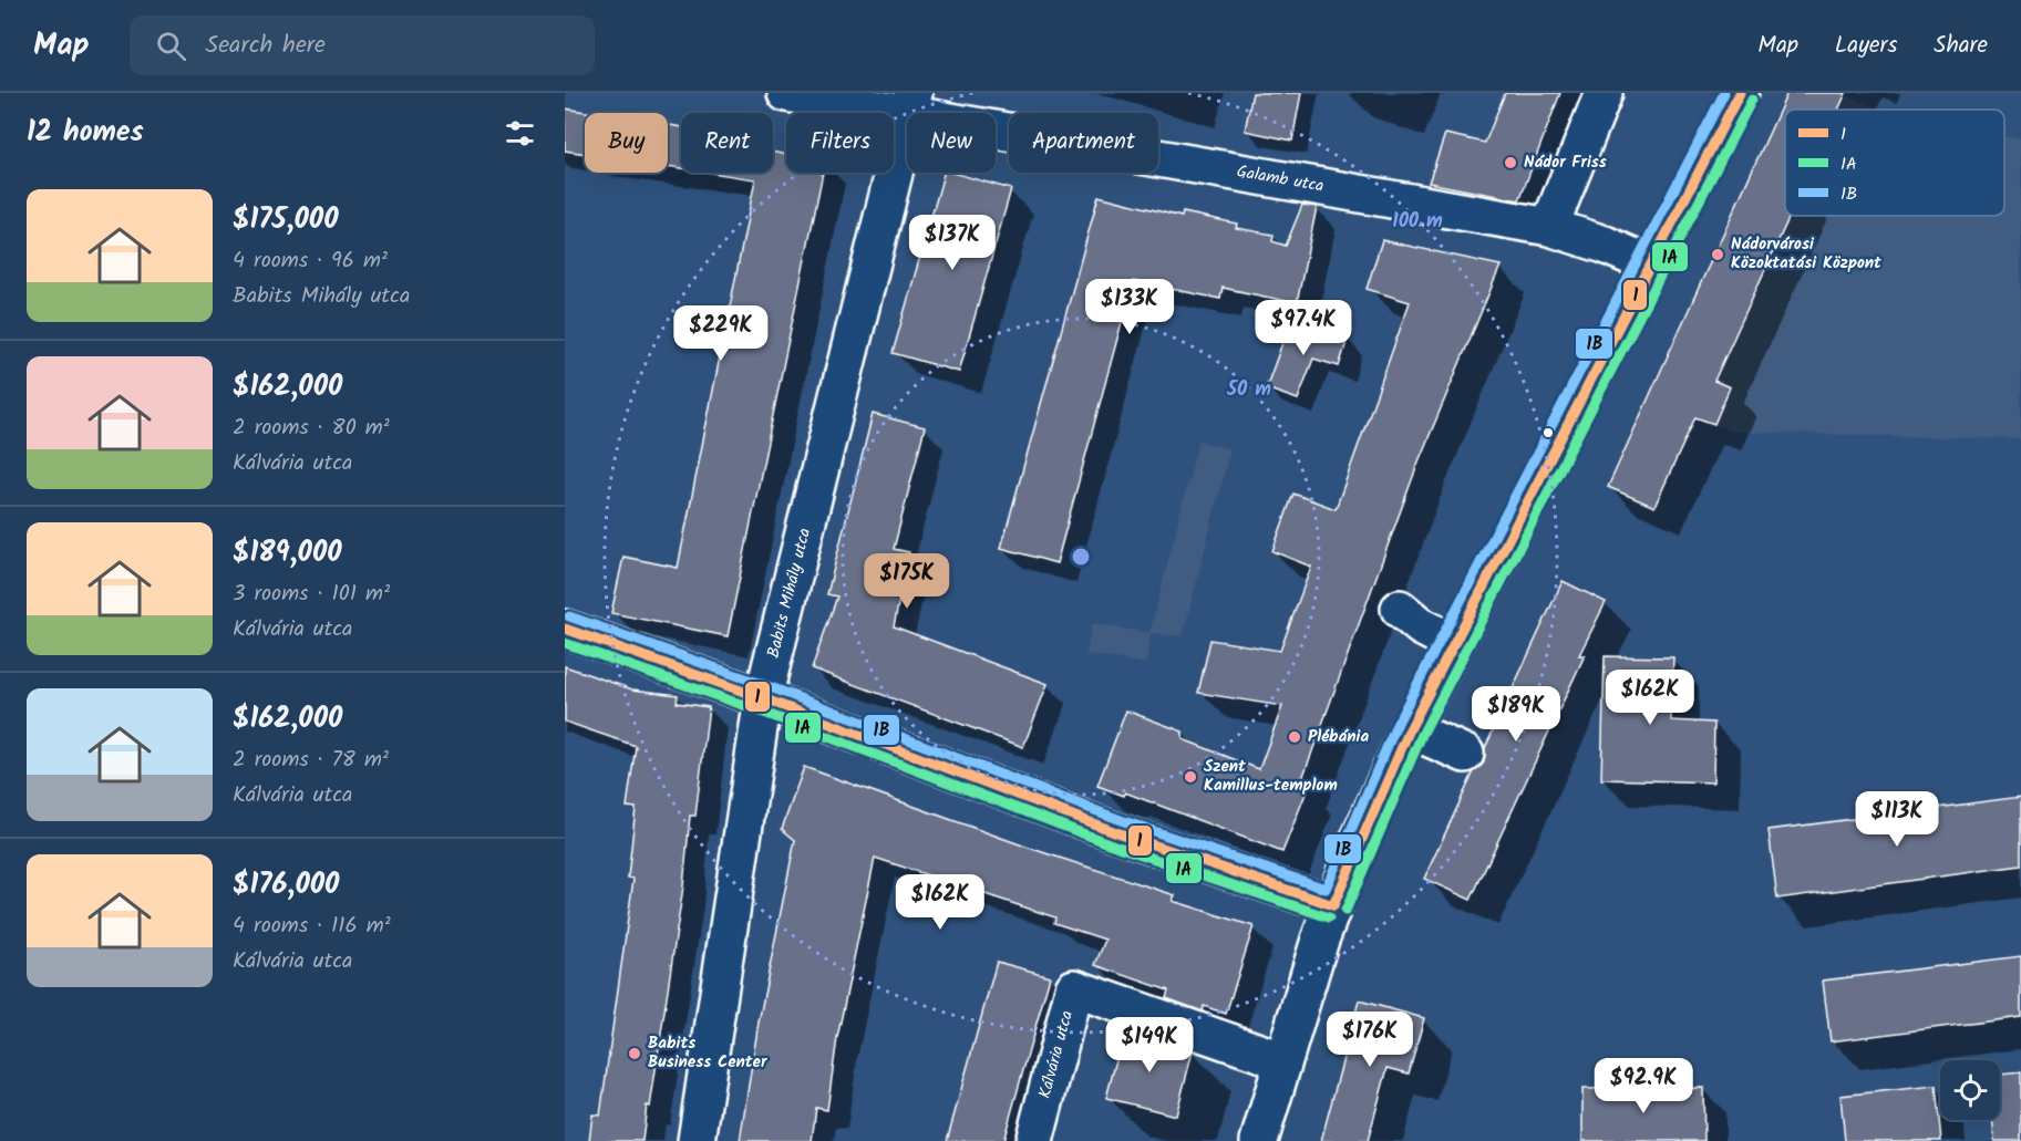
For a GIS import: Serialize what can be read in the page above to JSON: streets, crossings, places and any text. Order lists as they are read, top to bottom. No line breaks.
{"streets":{"street":["Galamb utca","Babits Mihály utca","Kálvária utca"]},"crossings":[["Galamb utca","Babits Mihály utca"]],"places":["Nádor Friss","Nádorvárosi Közoktatási Központ","Plébánia","Szent Kamillus-templom","Babits Business Center"],"lines":["transit line 1","transit line 1B","transit line 1A"],"legend":["1","1A","1B"],"page":{"header":"Map","search":"Search here","nav":["Map","Layers","Share"],"heading":"12 homes","chip":["Buy","Rent","Filters","New","Apartment"],"list":[{"name":"$175,000","note":"4 rooms · 96 m² · Babits Mihály utca"},{"name":"$162,000","note":"2 rooms · 80 m² · Kálvária utca"},{"name":"$189,000","note":"3 rooms · 101 m² · Kálvária utca"},{"name":"$162,000","note":"2 rooms · 78 m² · Kálvária utca"},{"name":"$176,000","note":"4 rooms · 116 m² · Kálvária utca"}],"price":["$137K","$133K","$97.4K","$229K","$175K","$162K","$189K","$113K","$162K","$176K","$149K","$92.9K"]},"rings":["100 m","50 m"]}
